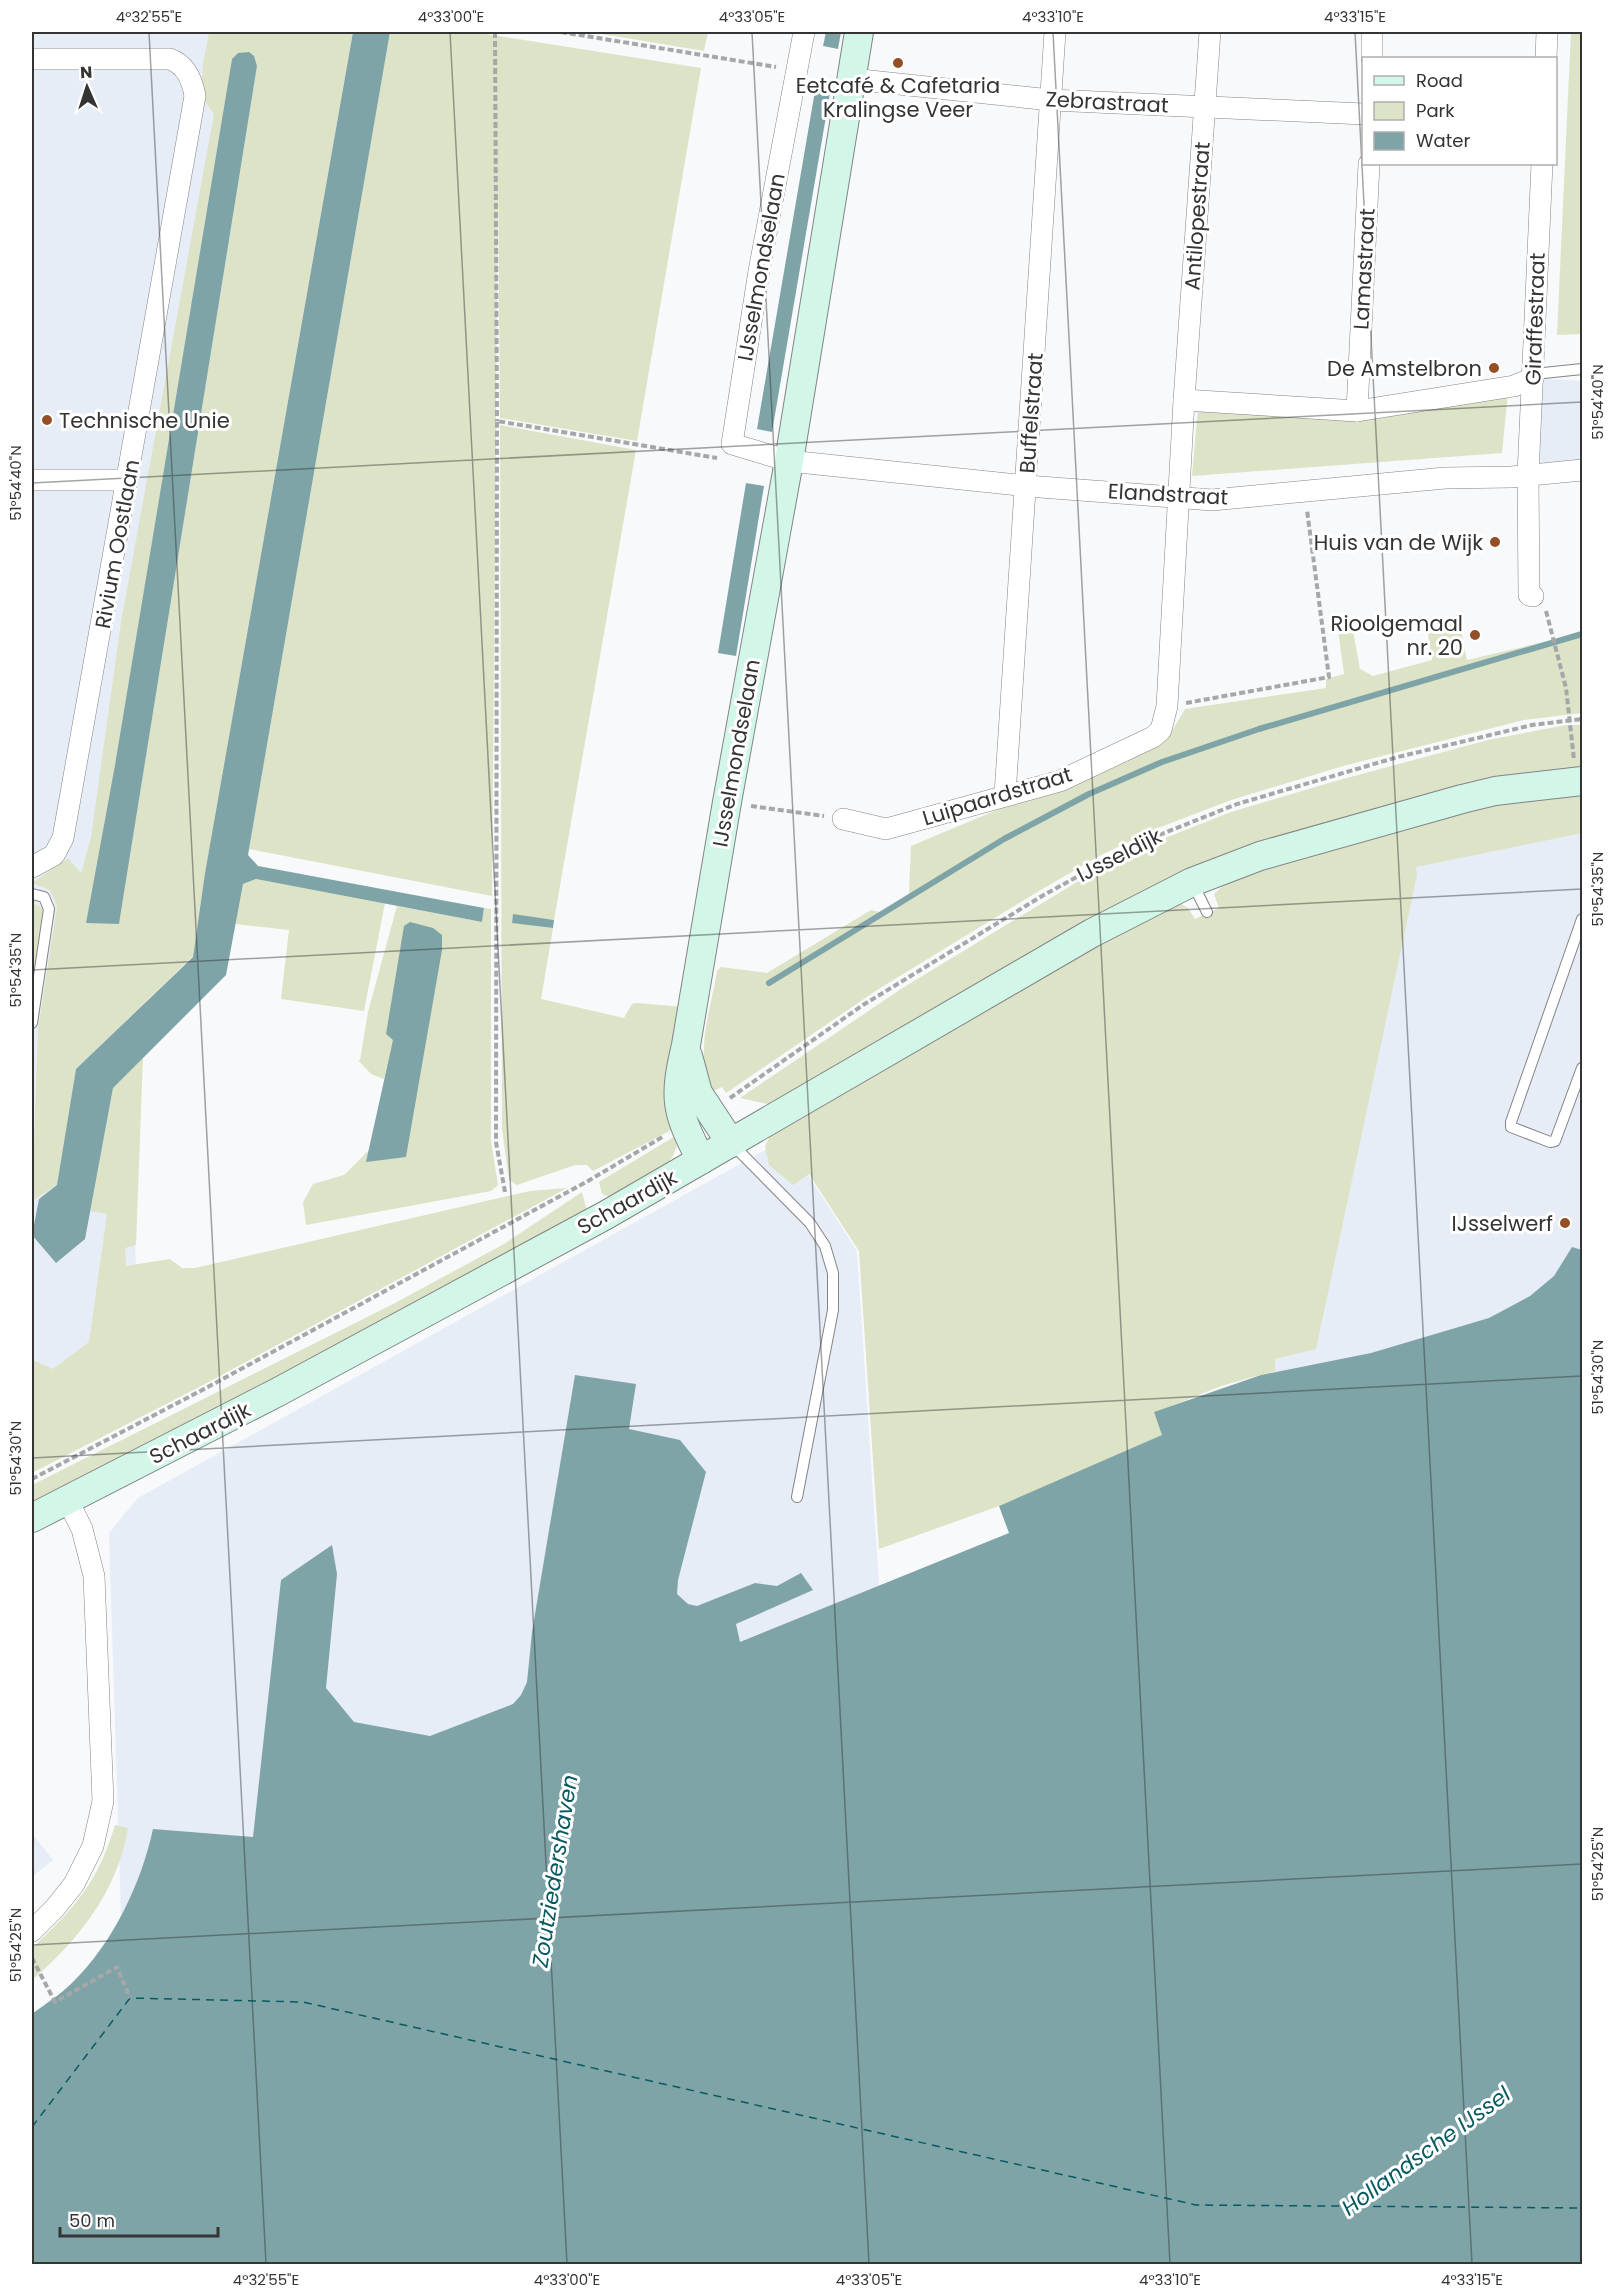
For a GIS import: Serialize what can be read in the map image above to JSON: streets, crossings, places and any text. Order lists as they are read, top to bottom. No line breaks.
{"streets":{"street":["Zebrastraat","Antilopestraat","IJsselmondselaan","Lamastraat","Giraffestraat","Buffelstraat","Elandstraat","Rivium Oostlaan","Luipaardstraat","Schaardijk"],"path":["IJsseldijk"]},"crossings":[["Zebrastraat","Antilopestraat"],["Zebrastraat","IJsselmondselaan"],["Zebrastraat","Buffelstraat"],["Antilopestraat","Elandstraat"],["Antilopestraat","Luipaardstraat"],["IJsselmondselaan","Elandstraat"],["IJsselmondselaan","IJsseldijk"],["IJsselmondselaan","Schaardijk"],["Giraffestraat","Elandstraat"],["Buffelstraat","Elandstraat"],["Buffelstraat","Luipaardstraat"],["Elandstraat","Luipaardstraat"]],"water":["Zoutziedershaven","Hollandsche IJssel"],"places":["Eetcafé & Cafetaria Kralingse Veer","De Amstelbron","Technische Unie","Huis van de Wijk","Rioolgemaal nr. 20","IJsselwerf"],"legend":["Road","Park","Water"],"scale_bar":"50 m","north":"top","coordinates":["4°32'55\"E","4°33'00\"E","4°33'05\"E","4°33'10\"E","4°33'15\"E","51°54'40\"N","51°54'35\"N","51°54'30\"N","51°54'25\"N"]}
